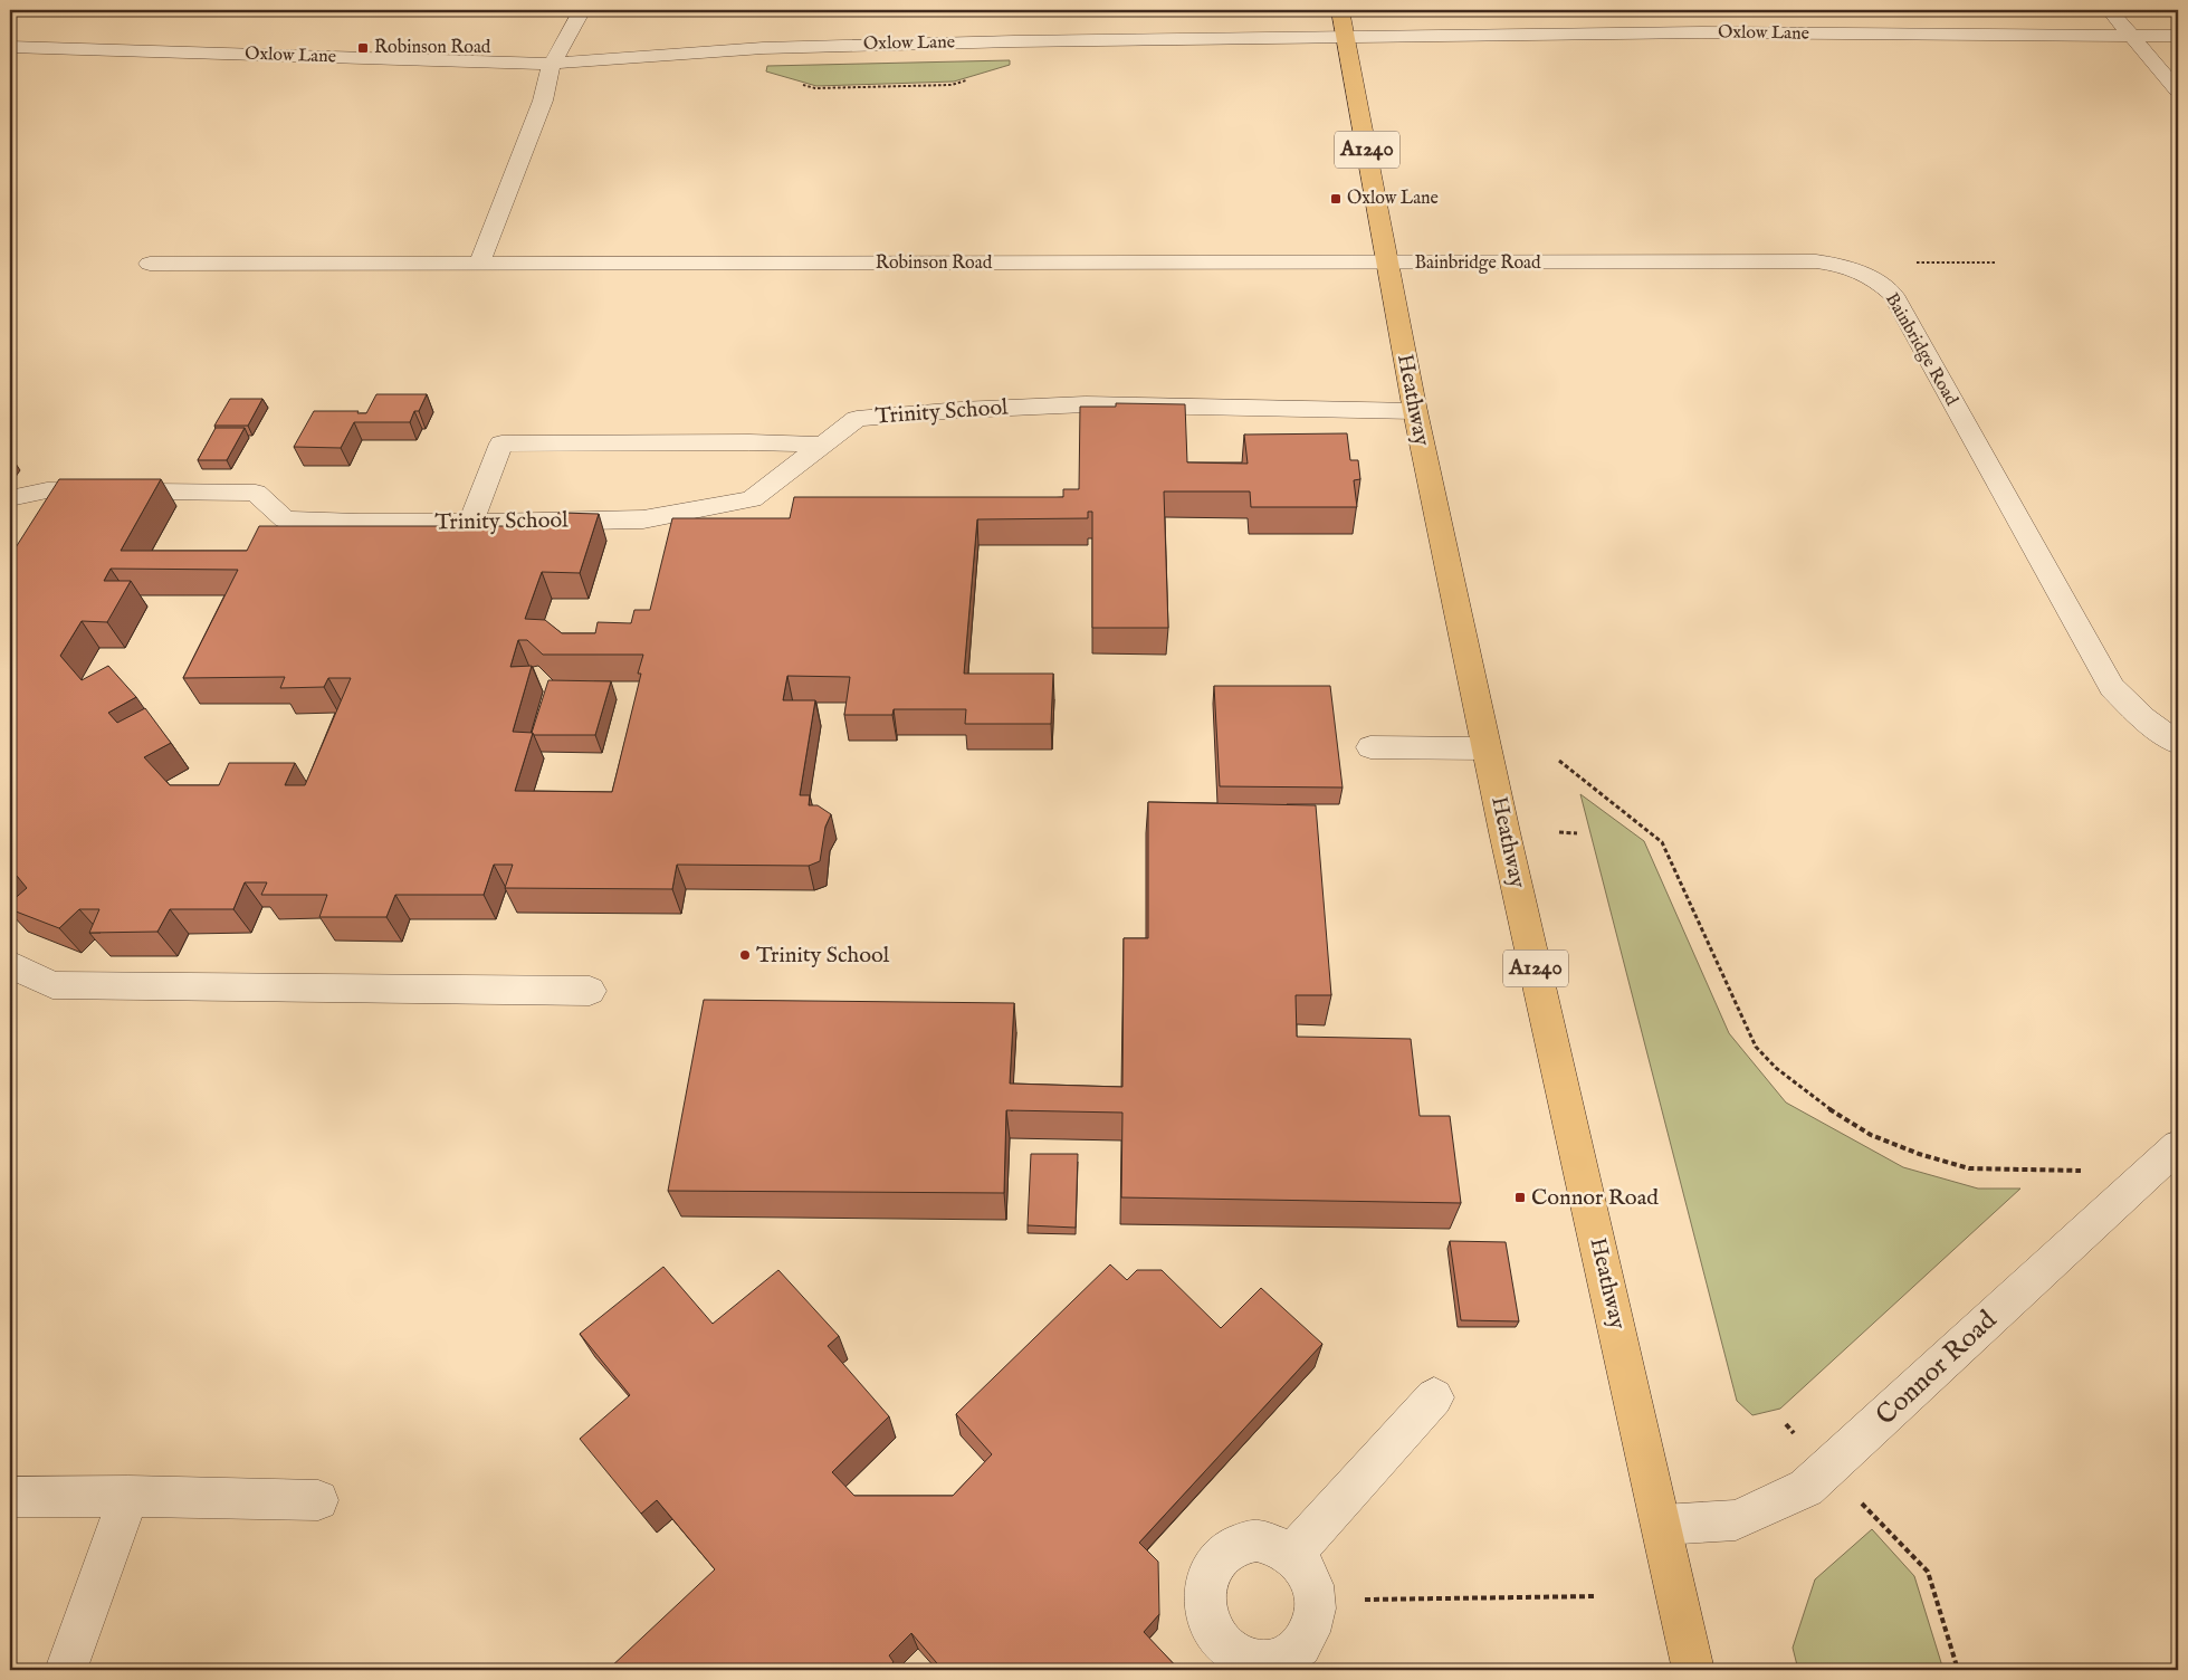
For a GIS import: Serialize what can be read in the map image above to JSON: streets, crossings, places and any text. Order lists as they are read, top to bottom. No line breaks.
{"streets":{"main road":["A1240","Heathway"],"street":["Oxlow Lane","Robinson Road","Bainbridge Road","Trinity School","Connor Road"]},"crossings":[["Oxlow Lane","Heathway"],["Robinson Road","Bainbridge Road"],["Robinson Road","Heathway"],["Bainbridge Road","Heathway"],["Heathway","Trinity School"],["Heathway","Connor Road"]],"places":{"transit":["Robinson Road","Oxlow Lane","Connor Road"],"other":["Trinity School"]}}
